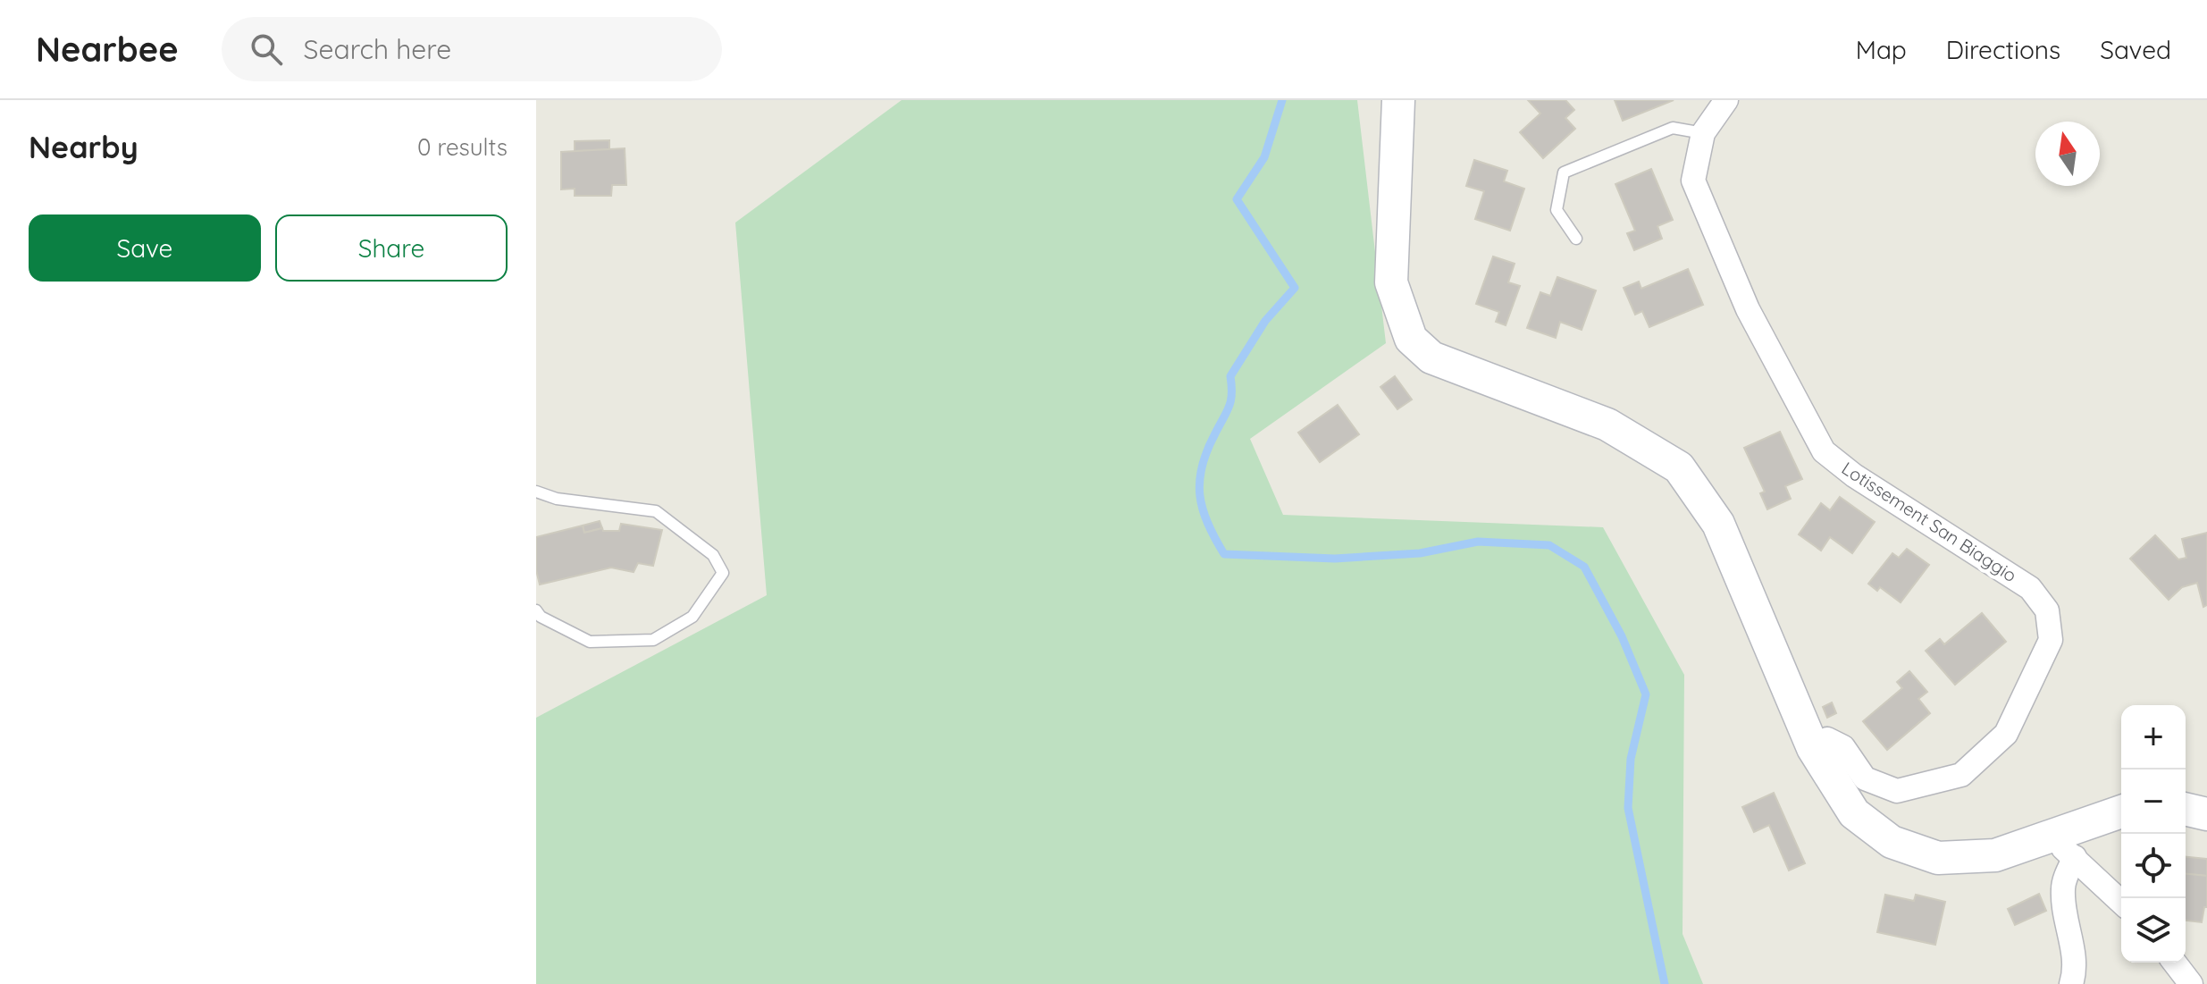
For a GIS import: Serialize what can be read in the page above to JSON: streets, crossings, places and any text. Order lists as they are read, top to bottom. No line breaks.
{"streets":{"street":["Lotissement San Biaggio"]},"north":"top","page":{"header":"Nearbee","search":"Search here","nav":["Map","Directions","Saved"],"heading":["Nearby","0 results"],"buttons":["Save","Share"],"map_buttons":["+","−"]}}
